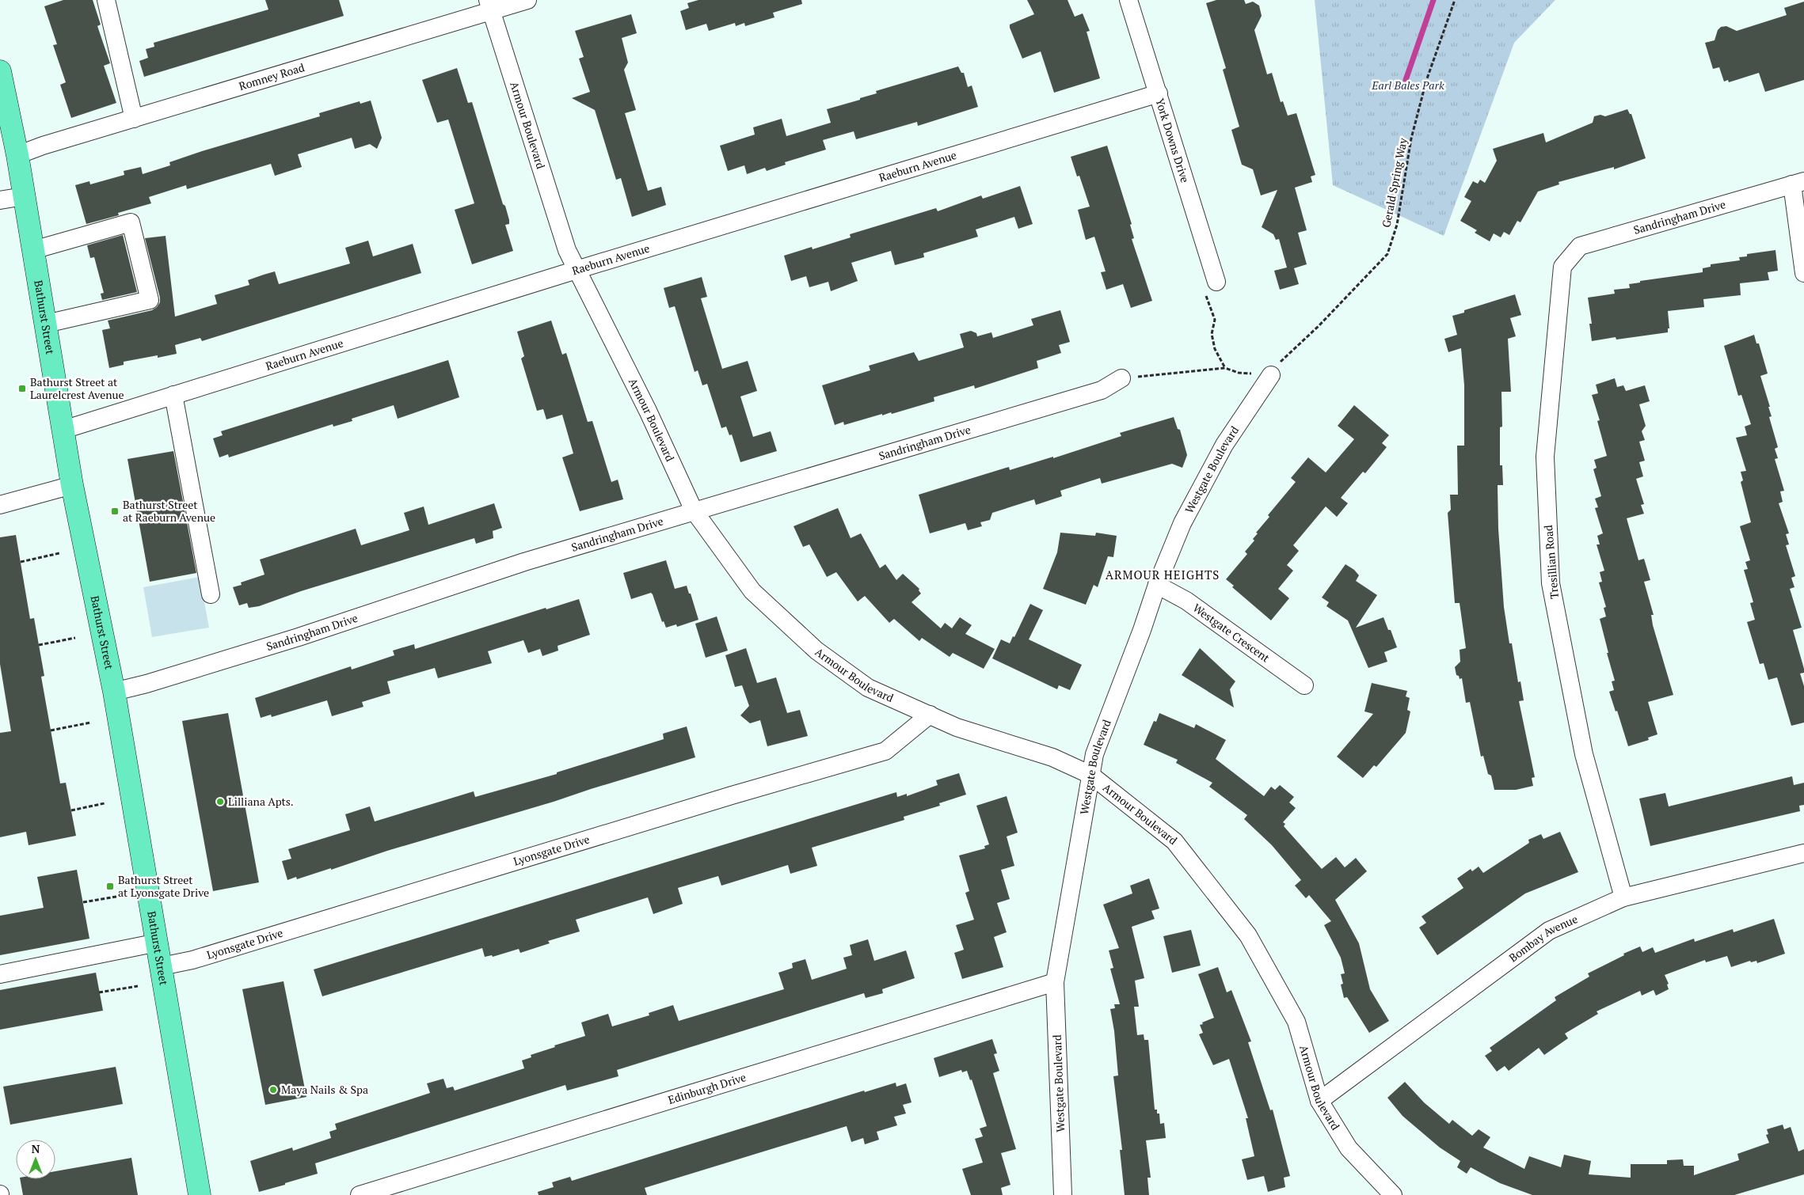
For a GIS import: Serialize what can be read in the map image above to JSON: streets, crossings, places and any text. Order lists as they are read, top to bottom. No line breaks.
{"streets":{"main road":["Bathurst Street"],"street":["Romney Road","Armour Boulevard","York Downs Drive","Raeburn Avenue","Sandringham Drive","Westgate Boulevard","Tresillian Road","Westgate Crescent","Lyonsgate Drive","Bombay Avenue","Edinburgh Drive"],"path":["Gerald Spring Way"]},"crossings":[["Romney Road","Armour Boulevard"],["Romney Road","Bathurst Street"],["Armour Boulevard","Raeburn Avenue"],["Armour Boulevard","Sandringham Drive"],["Armour Boulevard","Westgate Boulevard"],["Armour Boulevard","Lyonsgate Drive"],["Armour Boulevard","Bombay Avenue"],["York Downs Drive","Raeburn Avenue"],["Raeburn Avenue","Bathurst Street"],["Gerald Spring Way","Westgate Boulevard"],["Sandringham Drive","Bathurst Street"],["Sandringham Drive","Tresillian Road"],["Bathurst Street","Lyonsgate Drive"],["Westgate Boulevard","Westgate Crescent"],["Westgate Boulevard","Edinburgh Drive"],["Tresillian Road","Bombay Avenue"]],"districts":["ARMOUR HEIGHTS"],"parks":["Earl Bales Park"],"places":{"transit":["Bathurst Street at Laurelcrest Avenue","Bathurst Street at Raeburn Avenue","Bathurst Street at Lyonsgate Drive"],"other":["Lilliana Apts.","Maya Nails & Spa"]},"north":"top"}
